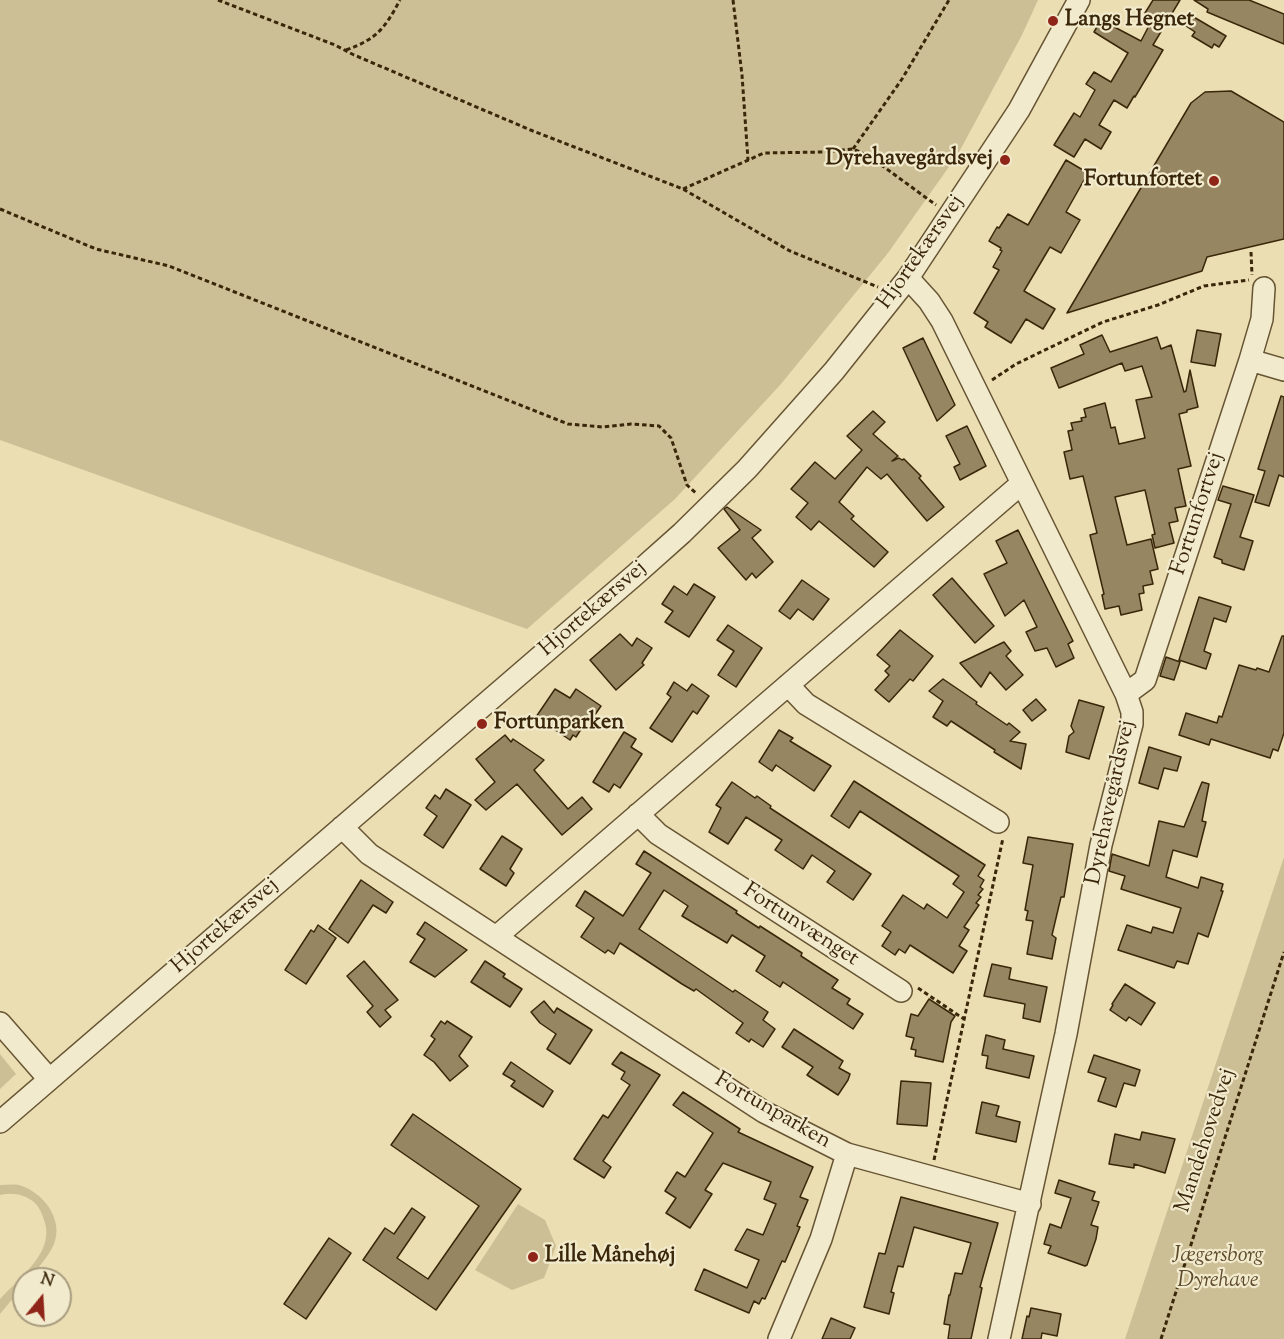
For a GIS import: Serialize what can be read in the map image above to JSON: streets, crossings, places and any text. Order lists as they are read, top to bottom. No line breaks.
{"streets":{"street":["Hjortekærsvej","Fortunfortvej","Dyrehavegårdsvej","Fortunvænget","Fortunparken"],"path":["Mandehovedvej"]},"crossings":[["Hjortekærsvej","Dyrehavegårdsvej"],["Hjortekærsvej","Fortunparken"],["Fortunfortvej","Dyrehavegårdsvej"],["Dyrehavegårdsvej","Fortunparken"]],"parks":["Jægersborg Dyrehave"],"places":["Langs Hegnet","Dyrehavegårdsvej","Fortunfortet","Fortunparken","Lille Månehøj"],"north":"top"}
